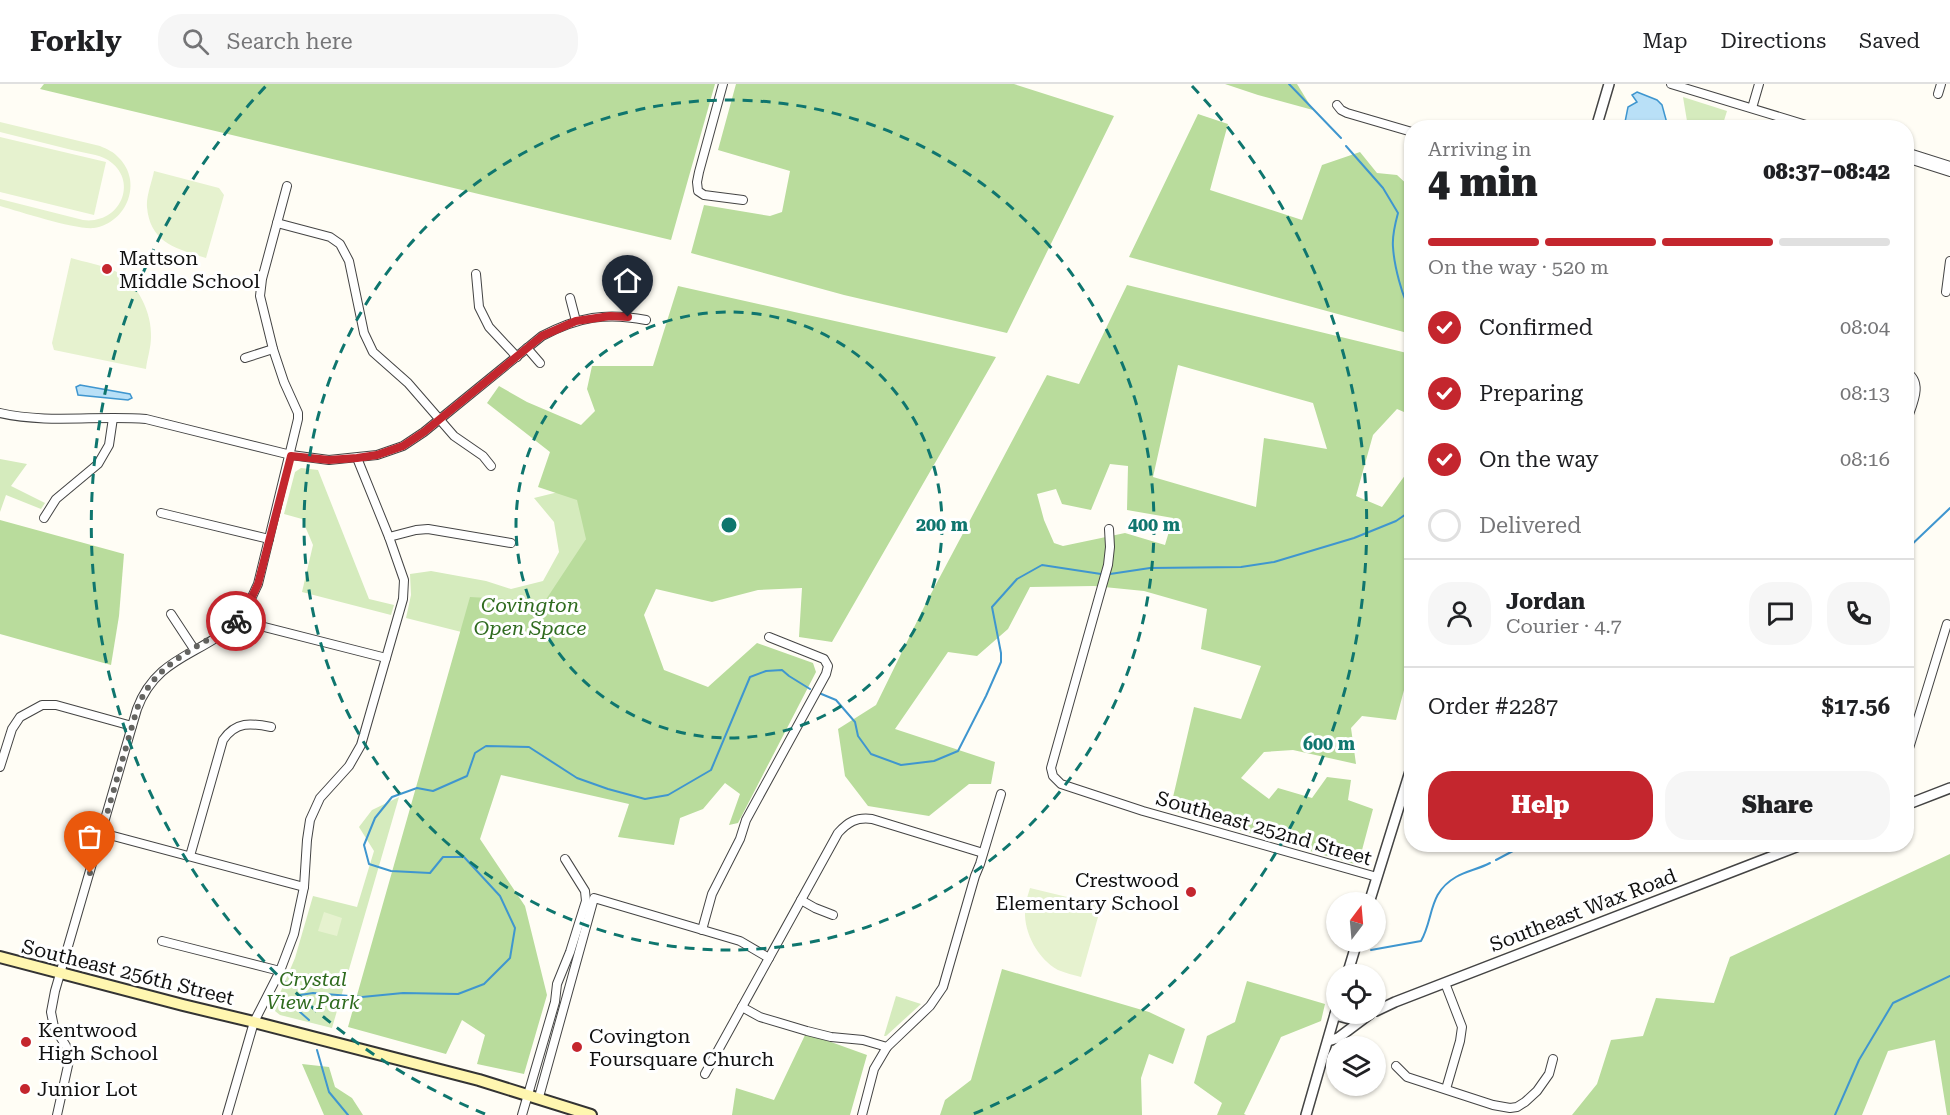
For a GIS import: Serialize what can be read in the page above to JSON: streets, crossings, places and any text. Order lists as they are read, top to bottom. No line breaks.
{"streets":{"main road":["Southeast 256th Street"],"street":["Southeast 252nd Street","Southeast Wax Road"]},"parks":["Covington Open Space","Crystal View Park"],"places":["Mattson Middle School","Crestwood Elementary School","Kentwood High School","Covington Foursquare Church","Junior Lot"],"north":"top","page":{"header":"Forkly","search":"Search here","nav":["Map","Directions","Saved"],"heading":["4 min","Arriving in","08:37–08:42"],"panel":["Jordan","Courier · 4.7","Order #2287","$17.56"],"bar":"On the way · 520 m","list":[["Confirmed","08:04"],["Preparing","08:13"],["On the way","08:16"],"Delivered"],"buttons":["Help","Share"]},"rings":["200 m","400 m","600 m"]}
